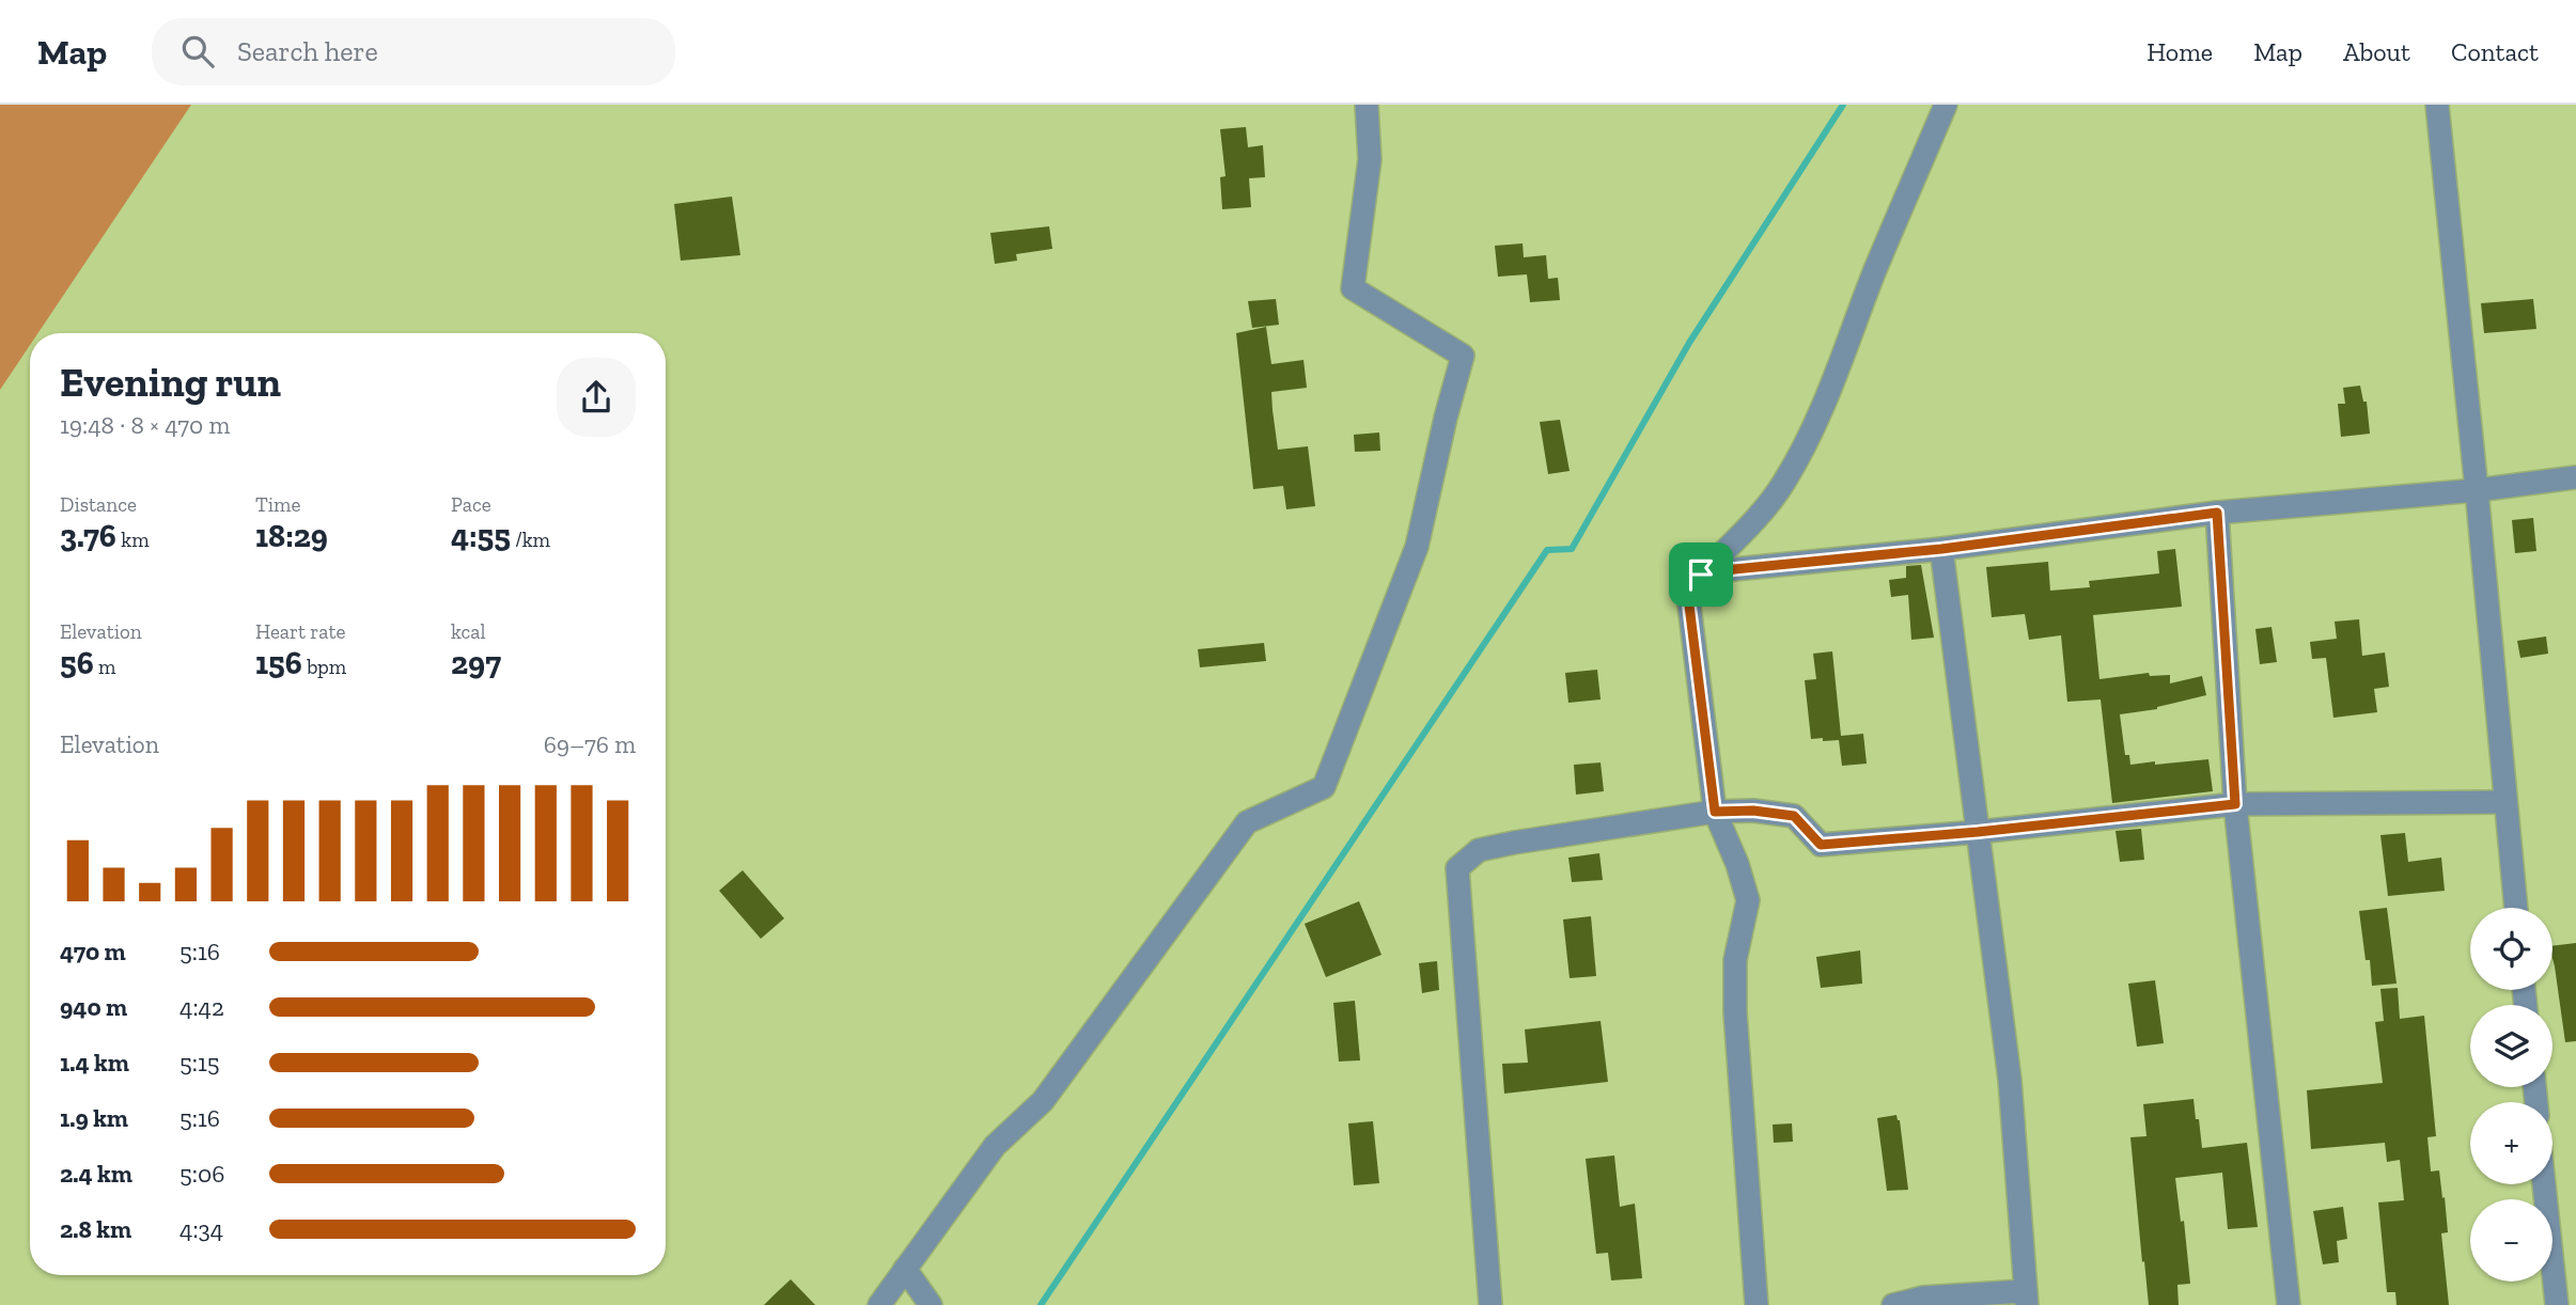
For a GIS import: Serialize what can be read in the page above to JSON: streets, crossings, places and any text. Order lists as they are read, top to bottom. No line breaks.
{"page":{"header":"Map","search":"Search here","nav":["Home","Map","About","Contact"],"heading":["Evening run","19:48 · 8 × 470 m"],"stats":[["Distance","3.76 km"],["Time","18:29"],["Pace","4:55 /km"],["Elevation","56 m"],["Heart rate","156 bpm"],["kcal","297"]],"chart":["Elevation","69–76 m"],"map_buttons":["+","−"],"list":[{"name":"470 m","note":"5:16"},{"name":"940 m","note":"4:42"},{"name":"1.4 km","note":"5:15"},{"name":"1.9 km","note":"5:16"},{"name":"2.4 km","note":"5:06"},{"name":"2.8 km","note":"4:34"}]}}
